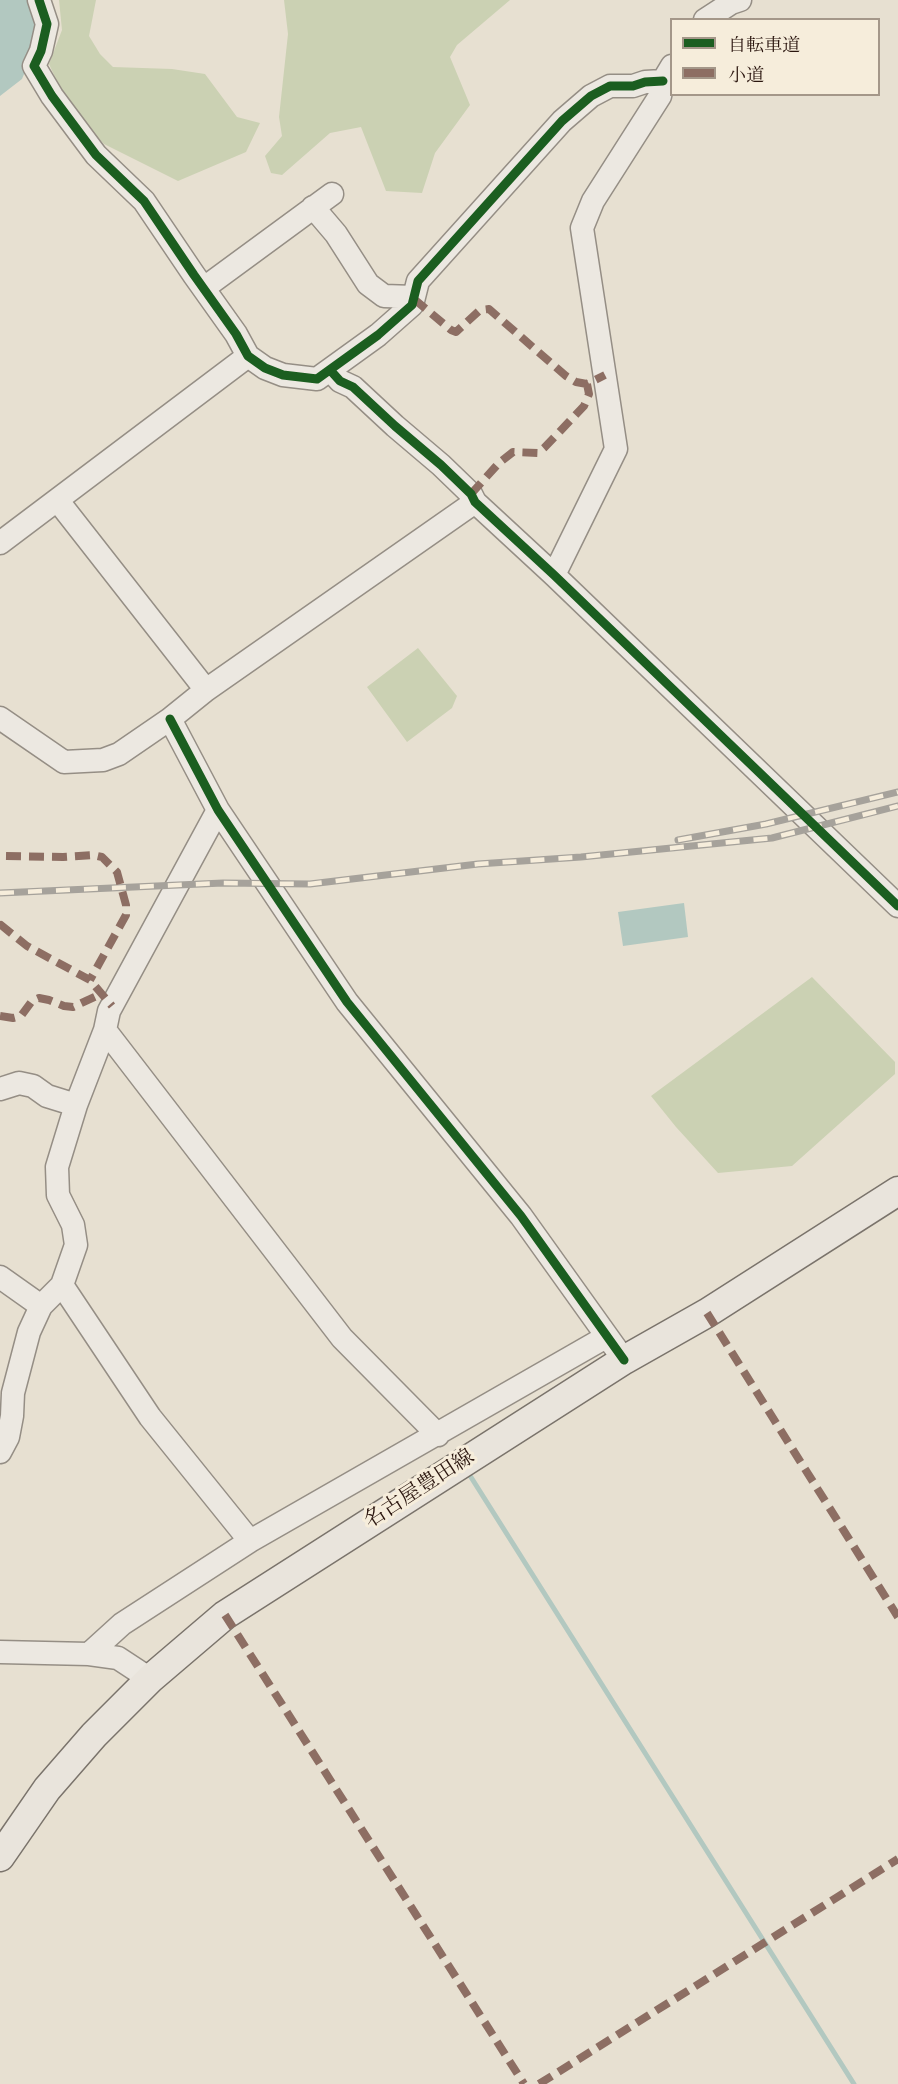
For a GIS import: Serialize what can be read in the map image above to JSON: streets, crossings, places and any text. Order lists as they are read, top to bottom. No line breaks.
{"streets":{"main road":["名古屋豊田線"]},"legend":["自転車道","小道"]}
